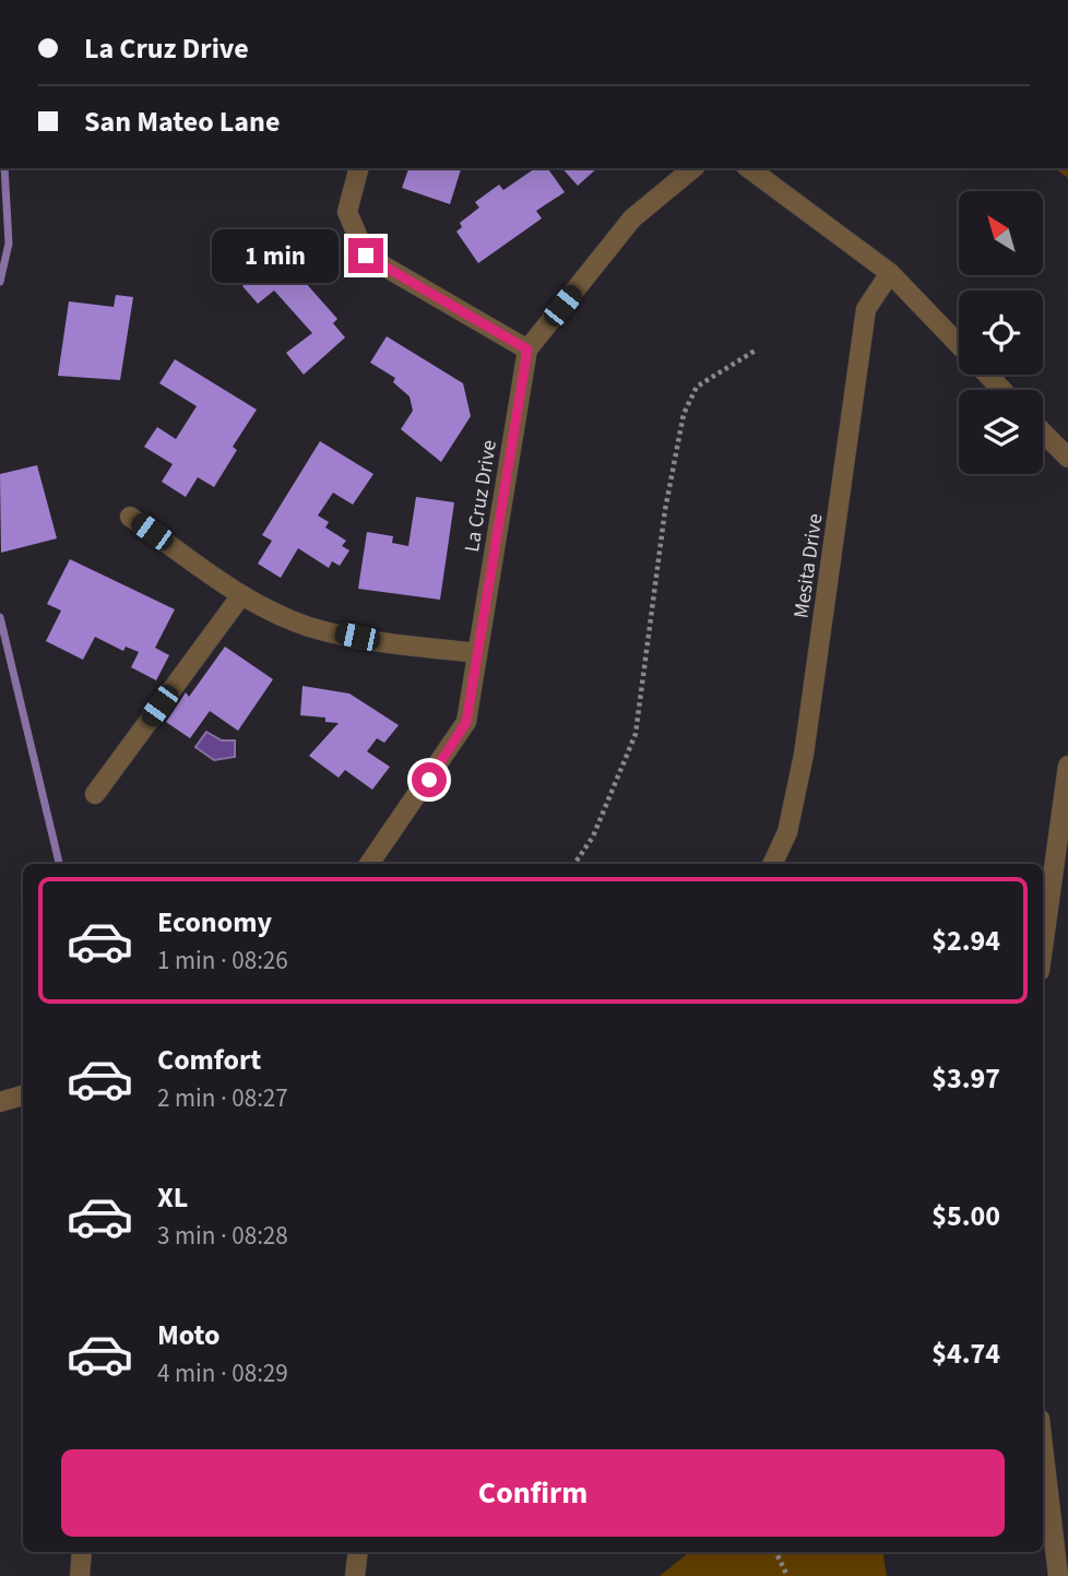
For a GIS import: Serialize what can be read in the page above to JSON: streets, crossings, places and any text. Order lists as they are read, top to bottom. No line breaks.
{"streets":{"street":["La Cruz Drive","Mesita Drive"]},"north":"top left","page":{"banner":["La Cruz Drive","San Mateo Lane"],"bubble":"1 min","list":[{"name":"Economy","note":"1 min · 08:26","value":"$2.94"},{"name":"Comfort","note":"2 min · 08:27","value":"$3.97"},{"name":"XL","note":"3 min · 08:28","value":"$5.00"},{"name":"Moto","note":"4 min · 08:29","value":"$4.74"}],"buttons":"Confirm"}}
